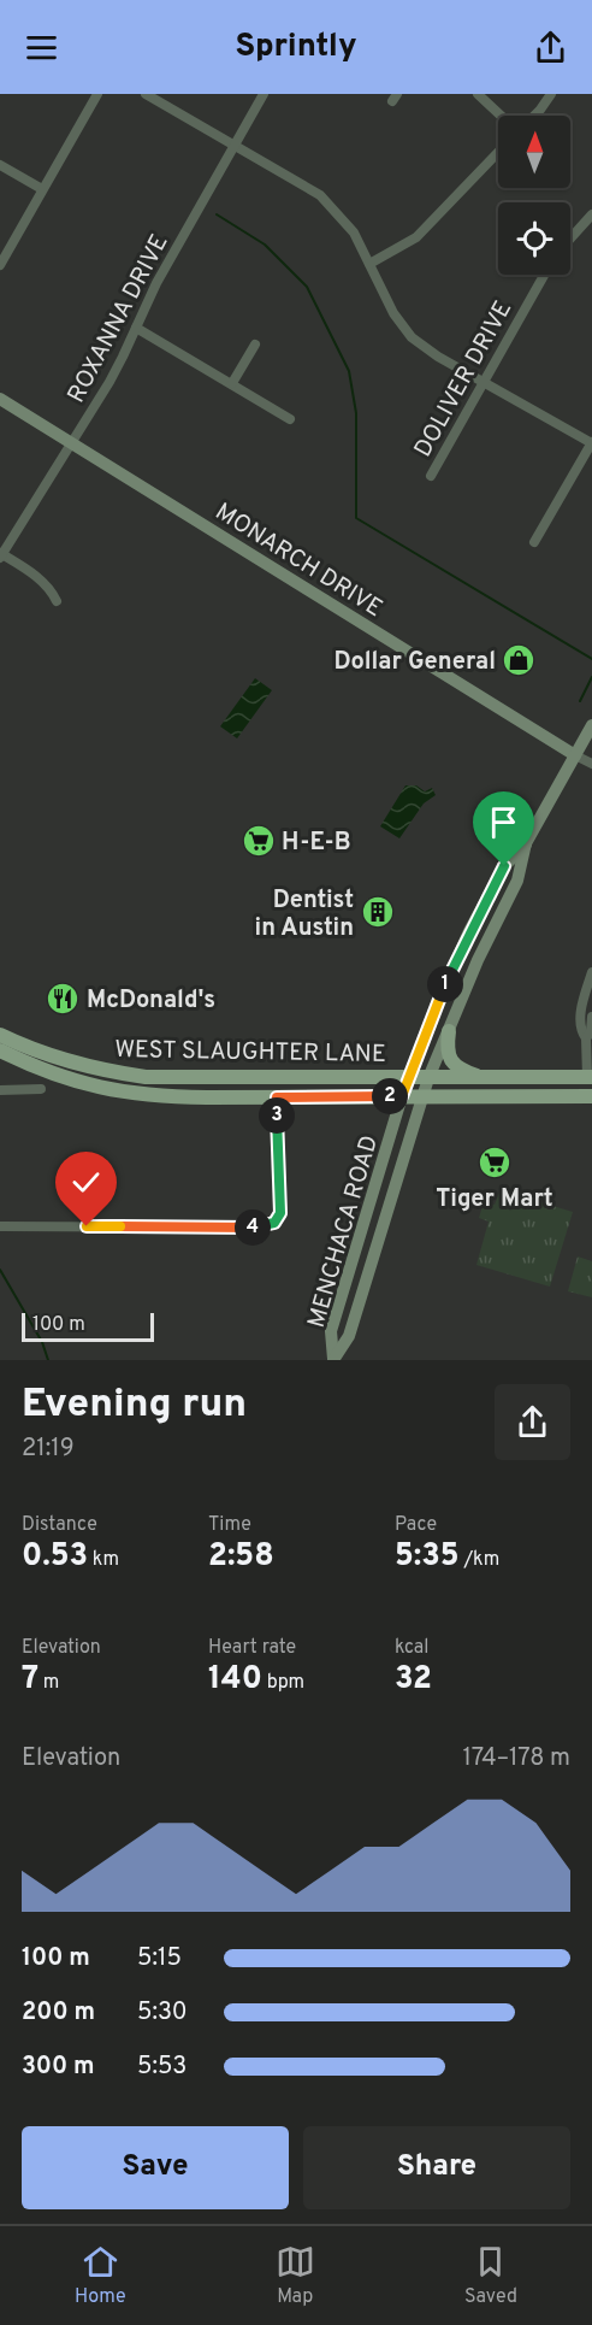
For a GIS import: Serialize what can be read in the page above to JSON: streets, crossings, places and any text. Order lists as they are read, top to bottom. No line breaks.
{"streets":{"main road":["MONARCH DRIVE","WEST SLAUGHTER LANE","MENCHACA ROAD"],"street":["ROXANNA DRIVE","DOLIVER DRIVE"]},"crossings":[["ROXANNA DRIVE","MONARCH DRIVE"],["MONARCH DRIVE","MENCHACA ROAD"],["WEST SLAUGHTER LANE","MENCHACA ROAD"]],"places":{"shop":["Dollar General"],"supermarket":["H-E-B","Tiger Mart"],"building":["Dentist in Austin"],"restaurant":["McDonald's"]},"scale_bar":"100 m","north":"top","page":{"header":"Sprintly","pins":["1","2","3","4"],"scale":"100 m","heading":["Evening run","21:19"],"stats":[["Distance","0.53 km"],["Time","2:58"],["Pace","5:35 /km"],["Elevation","7 m"],["Heart rate","140 bpm"],["kcal","32"]],"chart":["Elevation","174–178 m"],"list":[{"name":"100 m","note":"5:15"},{"name":"200 m","note":"5:30"},{"name":"300 m","note":"5:53"}],"buttons":["Save","Share"],"tabs":["Home","Map","Saved"]}}
